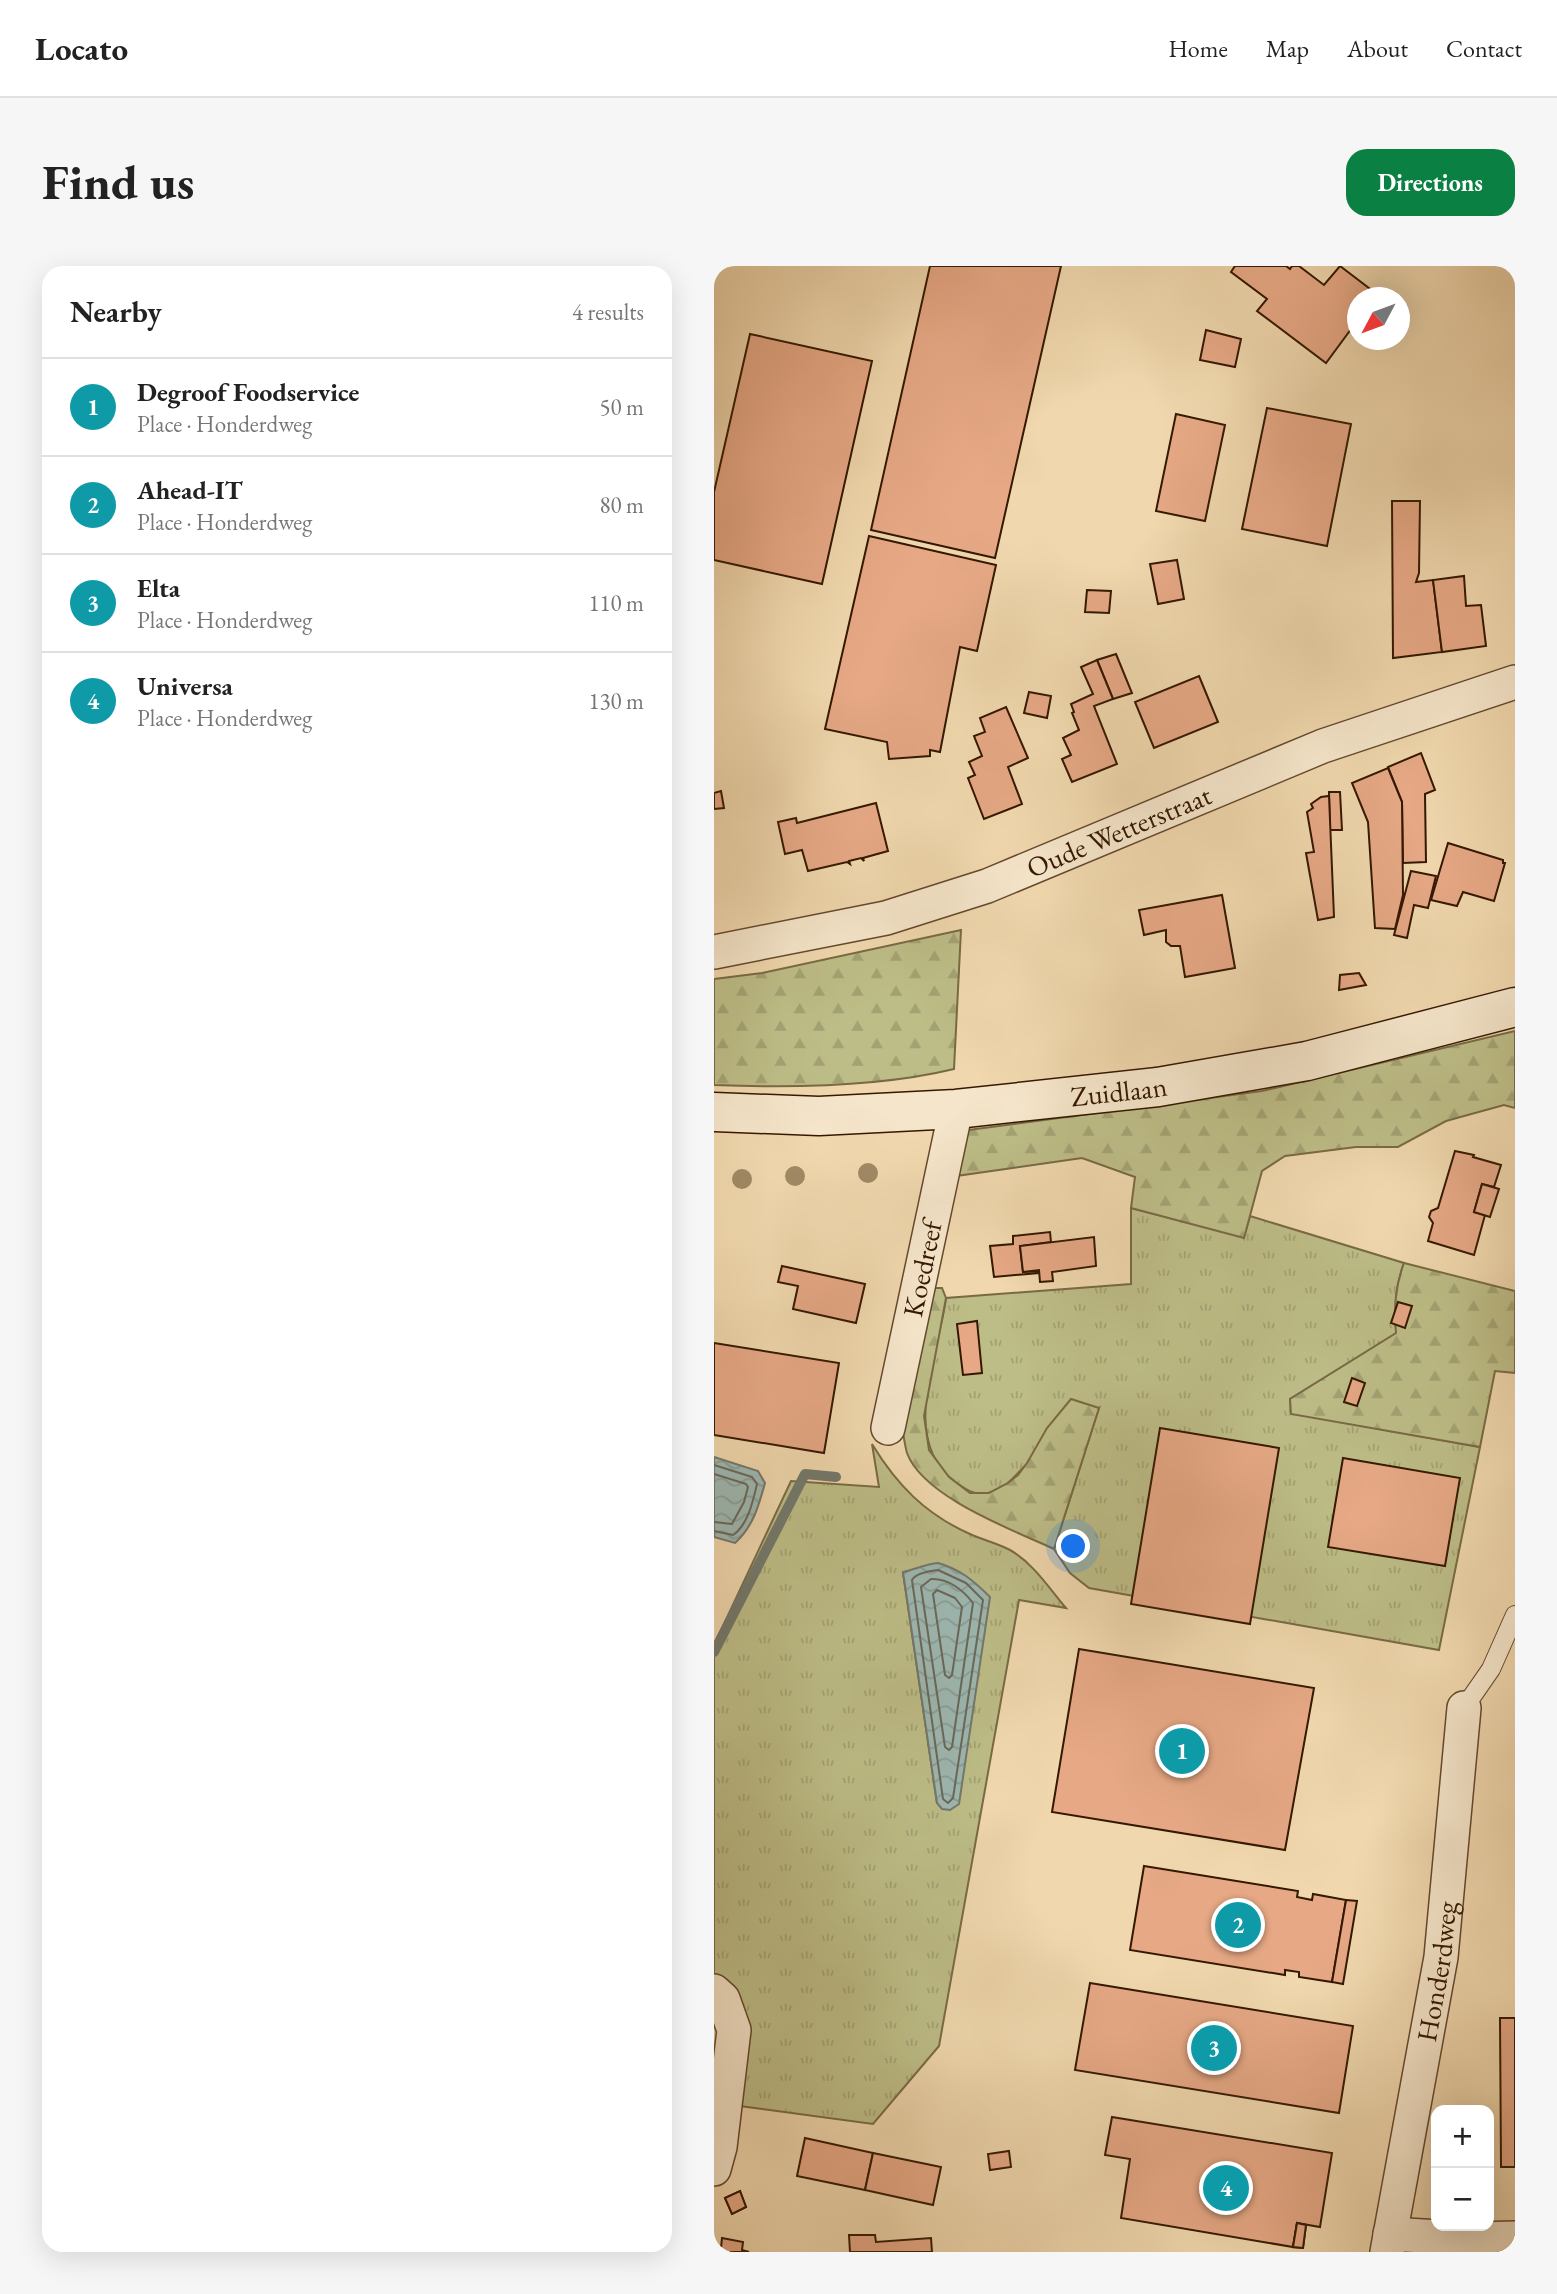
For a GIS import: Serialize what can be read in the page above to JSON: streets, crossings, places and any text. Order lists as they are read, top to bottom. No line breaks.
{"streets":{"main road":["Zuidlaan"],"street":["Oude Wetterstraat","Koedreef","Honderdweg"]},"crossings":[["Zuidlaan","Koedreef"]],"north":"bottom left","page":{"header":"Locato","nav":["Home","Map","About","Contact"],"buttons":"Directions","title":"Find us","heading":["Nearby","4 results"],"list":[{"mark":"1","name":"Degroof Foodservice","note":"Place · Honderdweg","value":"50 m"},{"mark":"2","name":"Ahead-IT","note":"Place · Honderdweg","value":"80 m"},{"mark":"3","name":"Elta","note":"Place · Honderdweg","value":"110 m"},{"mark":"4","name":"Universa","note":"Place · Honderdweg","value":"130 m"}],"pins":["1","2","3","4"],"map_buttons":["+","−"]}}
